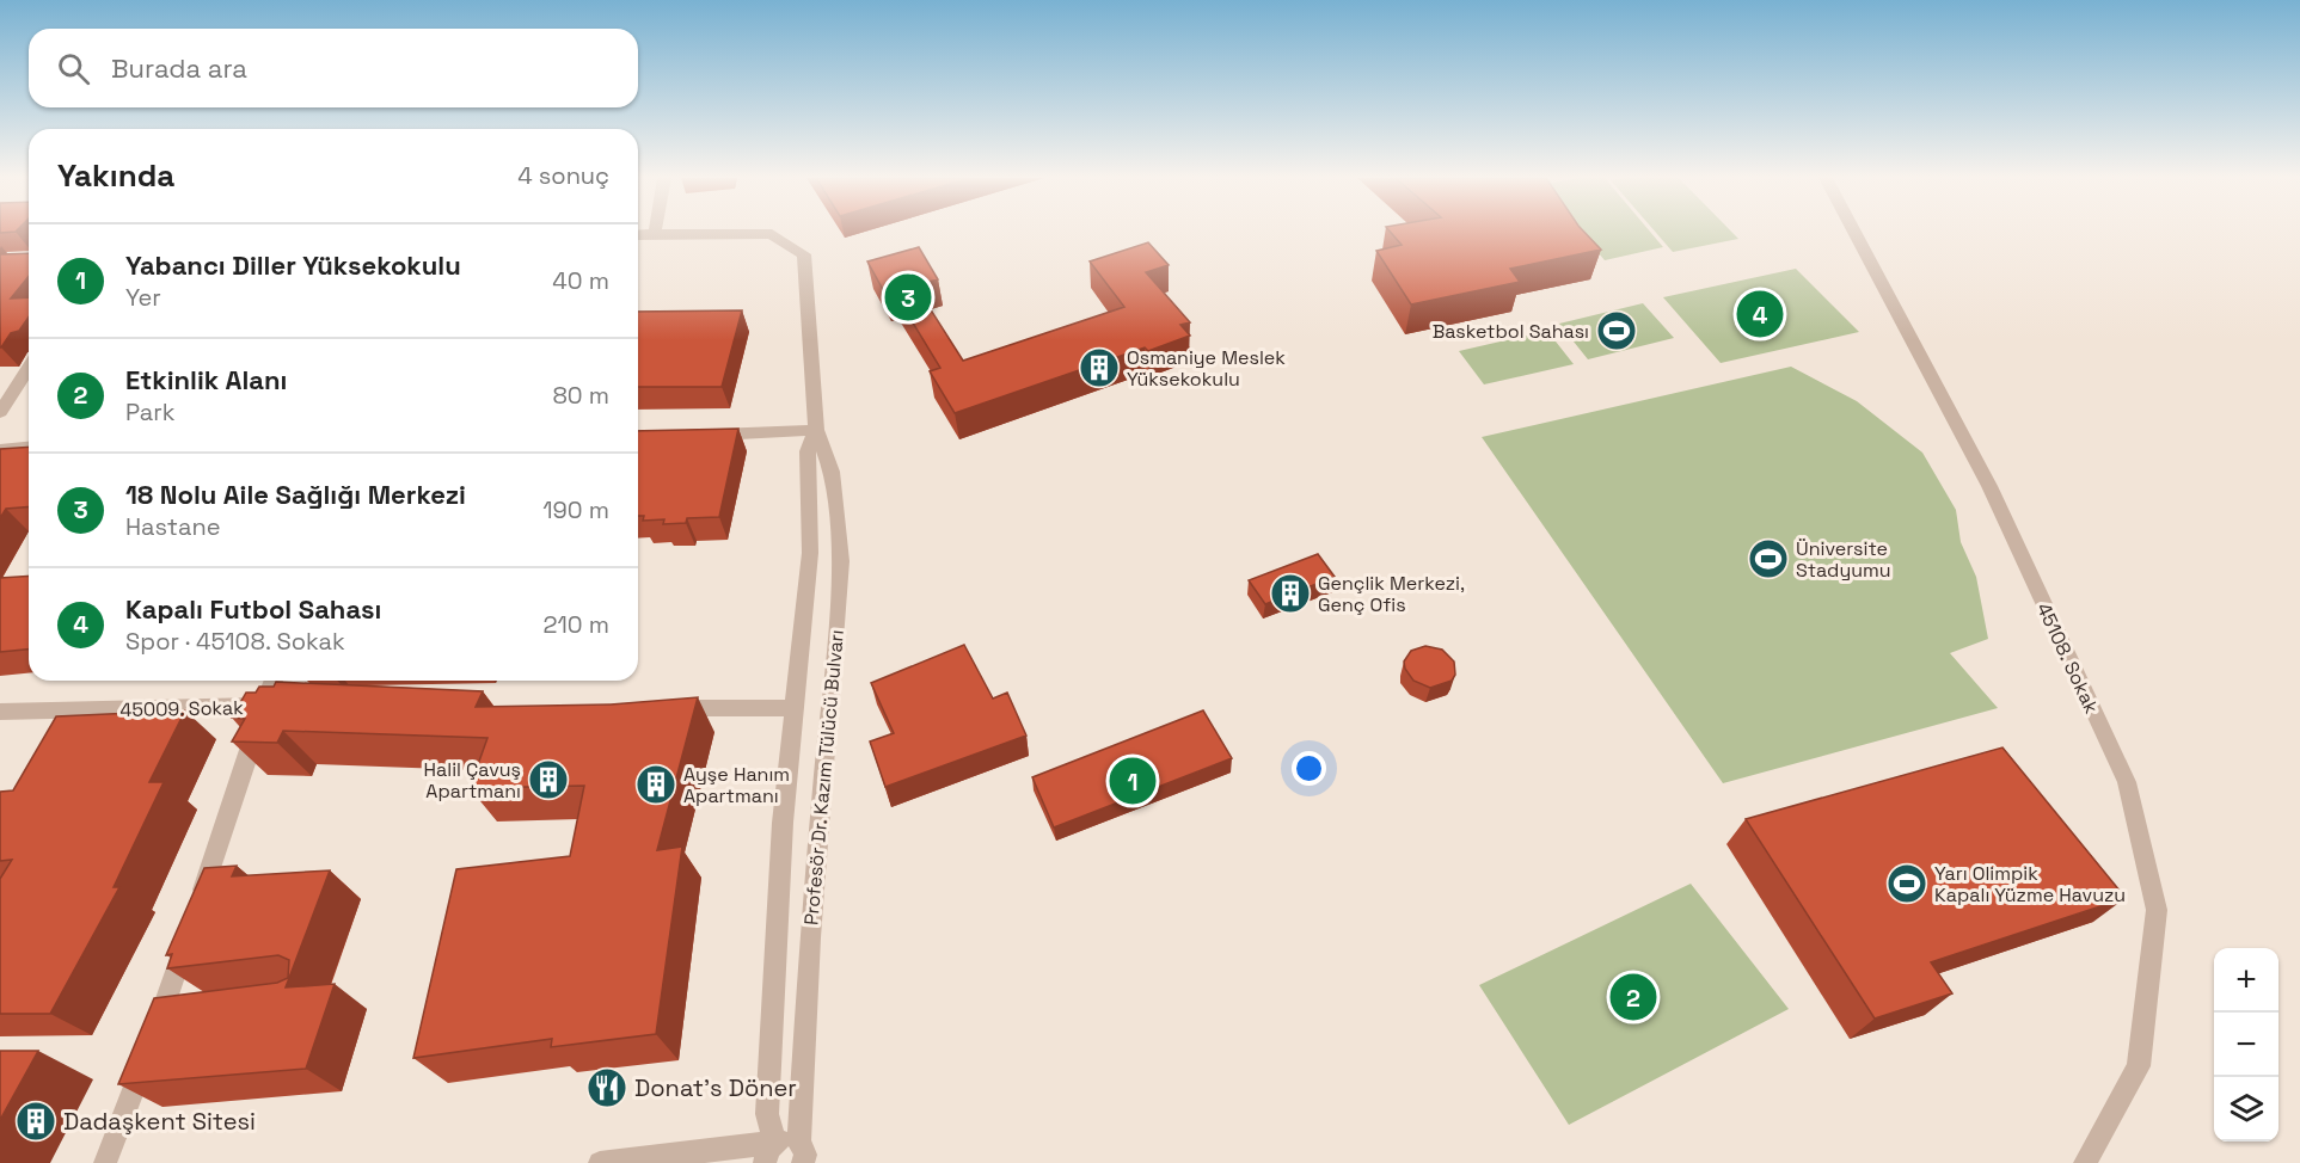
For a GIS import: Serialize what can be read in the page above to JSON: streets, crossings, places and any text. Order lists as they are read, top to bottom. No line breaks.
{"streets":{"street":["45108. Sokak","45009. Sokak","Profesör Dr. Kazım Tülücü Bulvarı"]},"places":{"sports":["Basketbol Sahası","Üniversite Stadyumu","Yarı Olimpik Kapalı Yüzme Havuzu"],"building":["Osmaniye Meslek Yüksekokulu","Gençlik Merkezi, Genç Ofis","Halil Çavuş Apartmanı","Ayşe Hanım Apartmanı","Dadaşkent Sitesi"],"restaurant":["Donat's Döner"]},"page":{"search":"Burada ara","heading":["Yakında","4 sonuç"],"list":[{"mark":"1","name":"Yabancı Diller Yüksekokulu","note":"Yer","value":"40 m"},{"mark":"2","name":"Etkinlik Alanı","note":"Park","value":"80 m"},{"mark":"3","name":"18 Nolu Aile Sağlığı Merkezi","note":"Hastane","value":"190 m"},{"mark":"4","name":"Kapalı Futbol Sahası","note":"Spor · 45108. Sokak","value":"210 m"}],"pins":["3","4","1","2"],"map_buttons":["+","−"]}}
